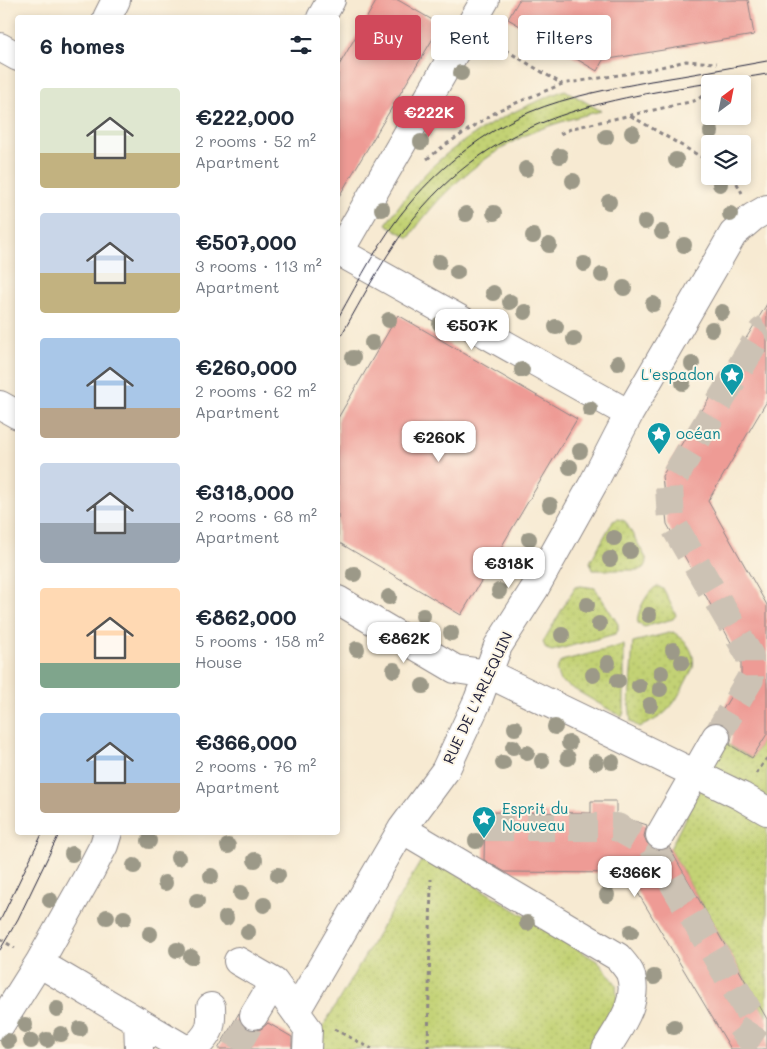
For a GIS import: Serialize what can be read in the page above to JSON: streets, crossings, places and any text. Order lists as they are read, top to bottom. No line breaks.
{"streets":{"street":["RUE DE L'ARLEQUIN"]},"places":{"place":["L'espadon","océan","Esprit du Nouveau"]},"north":"top right","page":{"chip":["Buy","Rent","Filters"],"heading":"6 homes","list":[{"name":"€222,000","note":"2 rooms · 52 m² · Apartment"},{"name":"€507,000","note":"3 rooms · 113 m² · Apartment"},{"name":"€260,000","note":"2 rooms · 62 m² · Apartment"},{"name":"€318,000","note":"2 rooms · 68 m² · Apartment"},{"name":"€862,000","note":"5 rooms · 158 m² · House"},{"name":"€366,000","note":"2 rooms · 76 m² · Apartment"}],"price":["€222K","€507K","€260K","€318K","€862K","€366K"]}}
